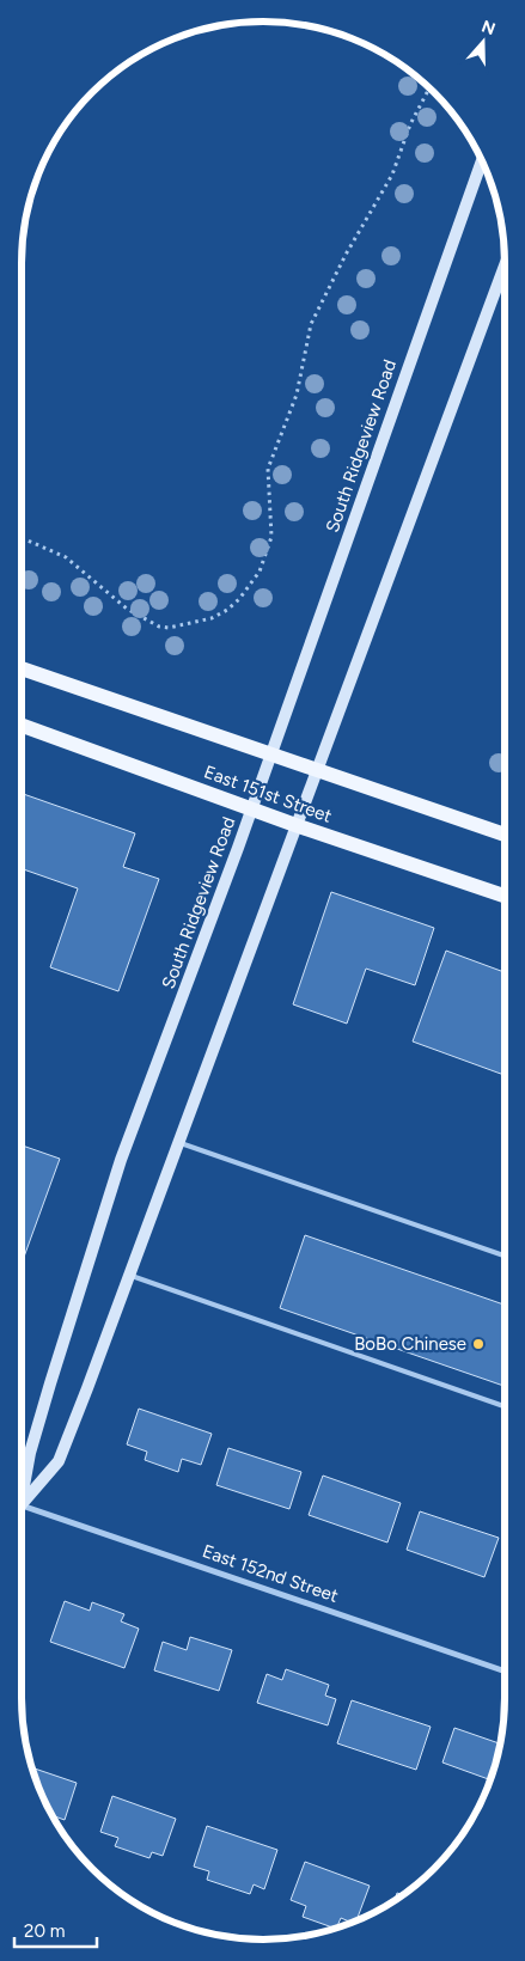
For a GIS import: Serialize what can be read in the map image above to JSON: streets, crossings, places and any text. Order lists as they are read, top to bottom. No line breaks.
{"streets":{"main road":["South Ridgeview Road","East 151st Street"],"street":["East 152nd Street"]},"crossings":[["South Ridgeview Road","East 151st Street"]],"places":["BoBo Chinese"],"scale_bar":"20 m","north":"top"}
